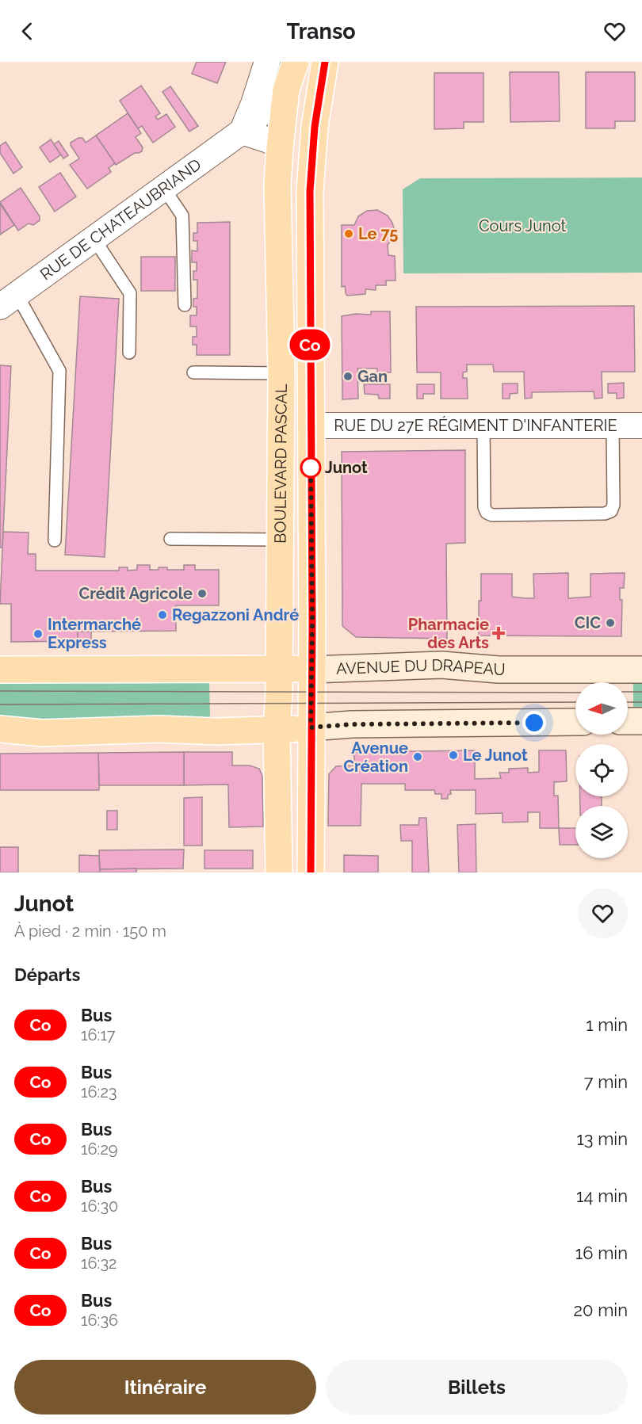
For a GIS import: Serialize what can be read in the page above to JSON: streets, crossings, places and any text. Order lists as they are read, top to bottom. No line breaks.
{"streets":{"main road":["BOULEVARD PASCAL","AVENUE DU DRAPEAU"],"street":["RUE DE CHATEAUBRIAND","RUE DU 27E RÉGIMENT D'INFANTERIE"]},"crossings":[["RUE DE CHATEAUBRIAND","BOULEVARD PASCAL"],["RUE DU 27E RÉGIMENT D'INFANTERIE","BOULEVARD PASCAL"],["BOULEVARD PASCAL","AVENUE DU DRAPEAU"]],"parks":["Cours Junot"],"places":{"other":["Le 75","Gan","Junot","Crédit Agricole","Regazzoni André","CIC","Intermarché Express","Le Junot","Avenue Création"],"health":["Pharmacie des Arts"]},"lines":["bus line Co"],"north":"left","page":{"header":"Transo","on_map":"Co","heading":[["Junot","À pied · 2 min · 150 m"],"Départs"],"list":[{"mark":"Co","name":"Bus","note":"16:17","value":"1 min"},{"mark":"Co","name":"Bus","note":"16:23","value":"7 min"},{"mark":"Co","name":"Bus","note":"16:29","value":"13 min"},{"mark":"Co","name":"Bus","note":"16:30","value":"14 min"},{"mark":"Co","name":"Bus","note":"16:32","value":"16 min"},{"mark":"Co","name":"Bus","note":"16:36","value":"20 min"}],"buttons":["Itinéraire","Billets"]}}
